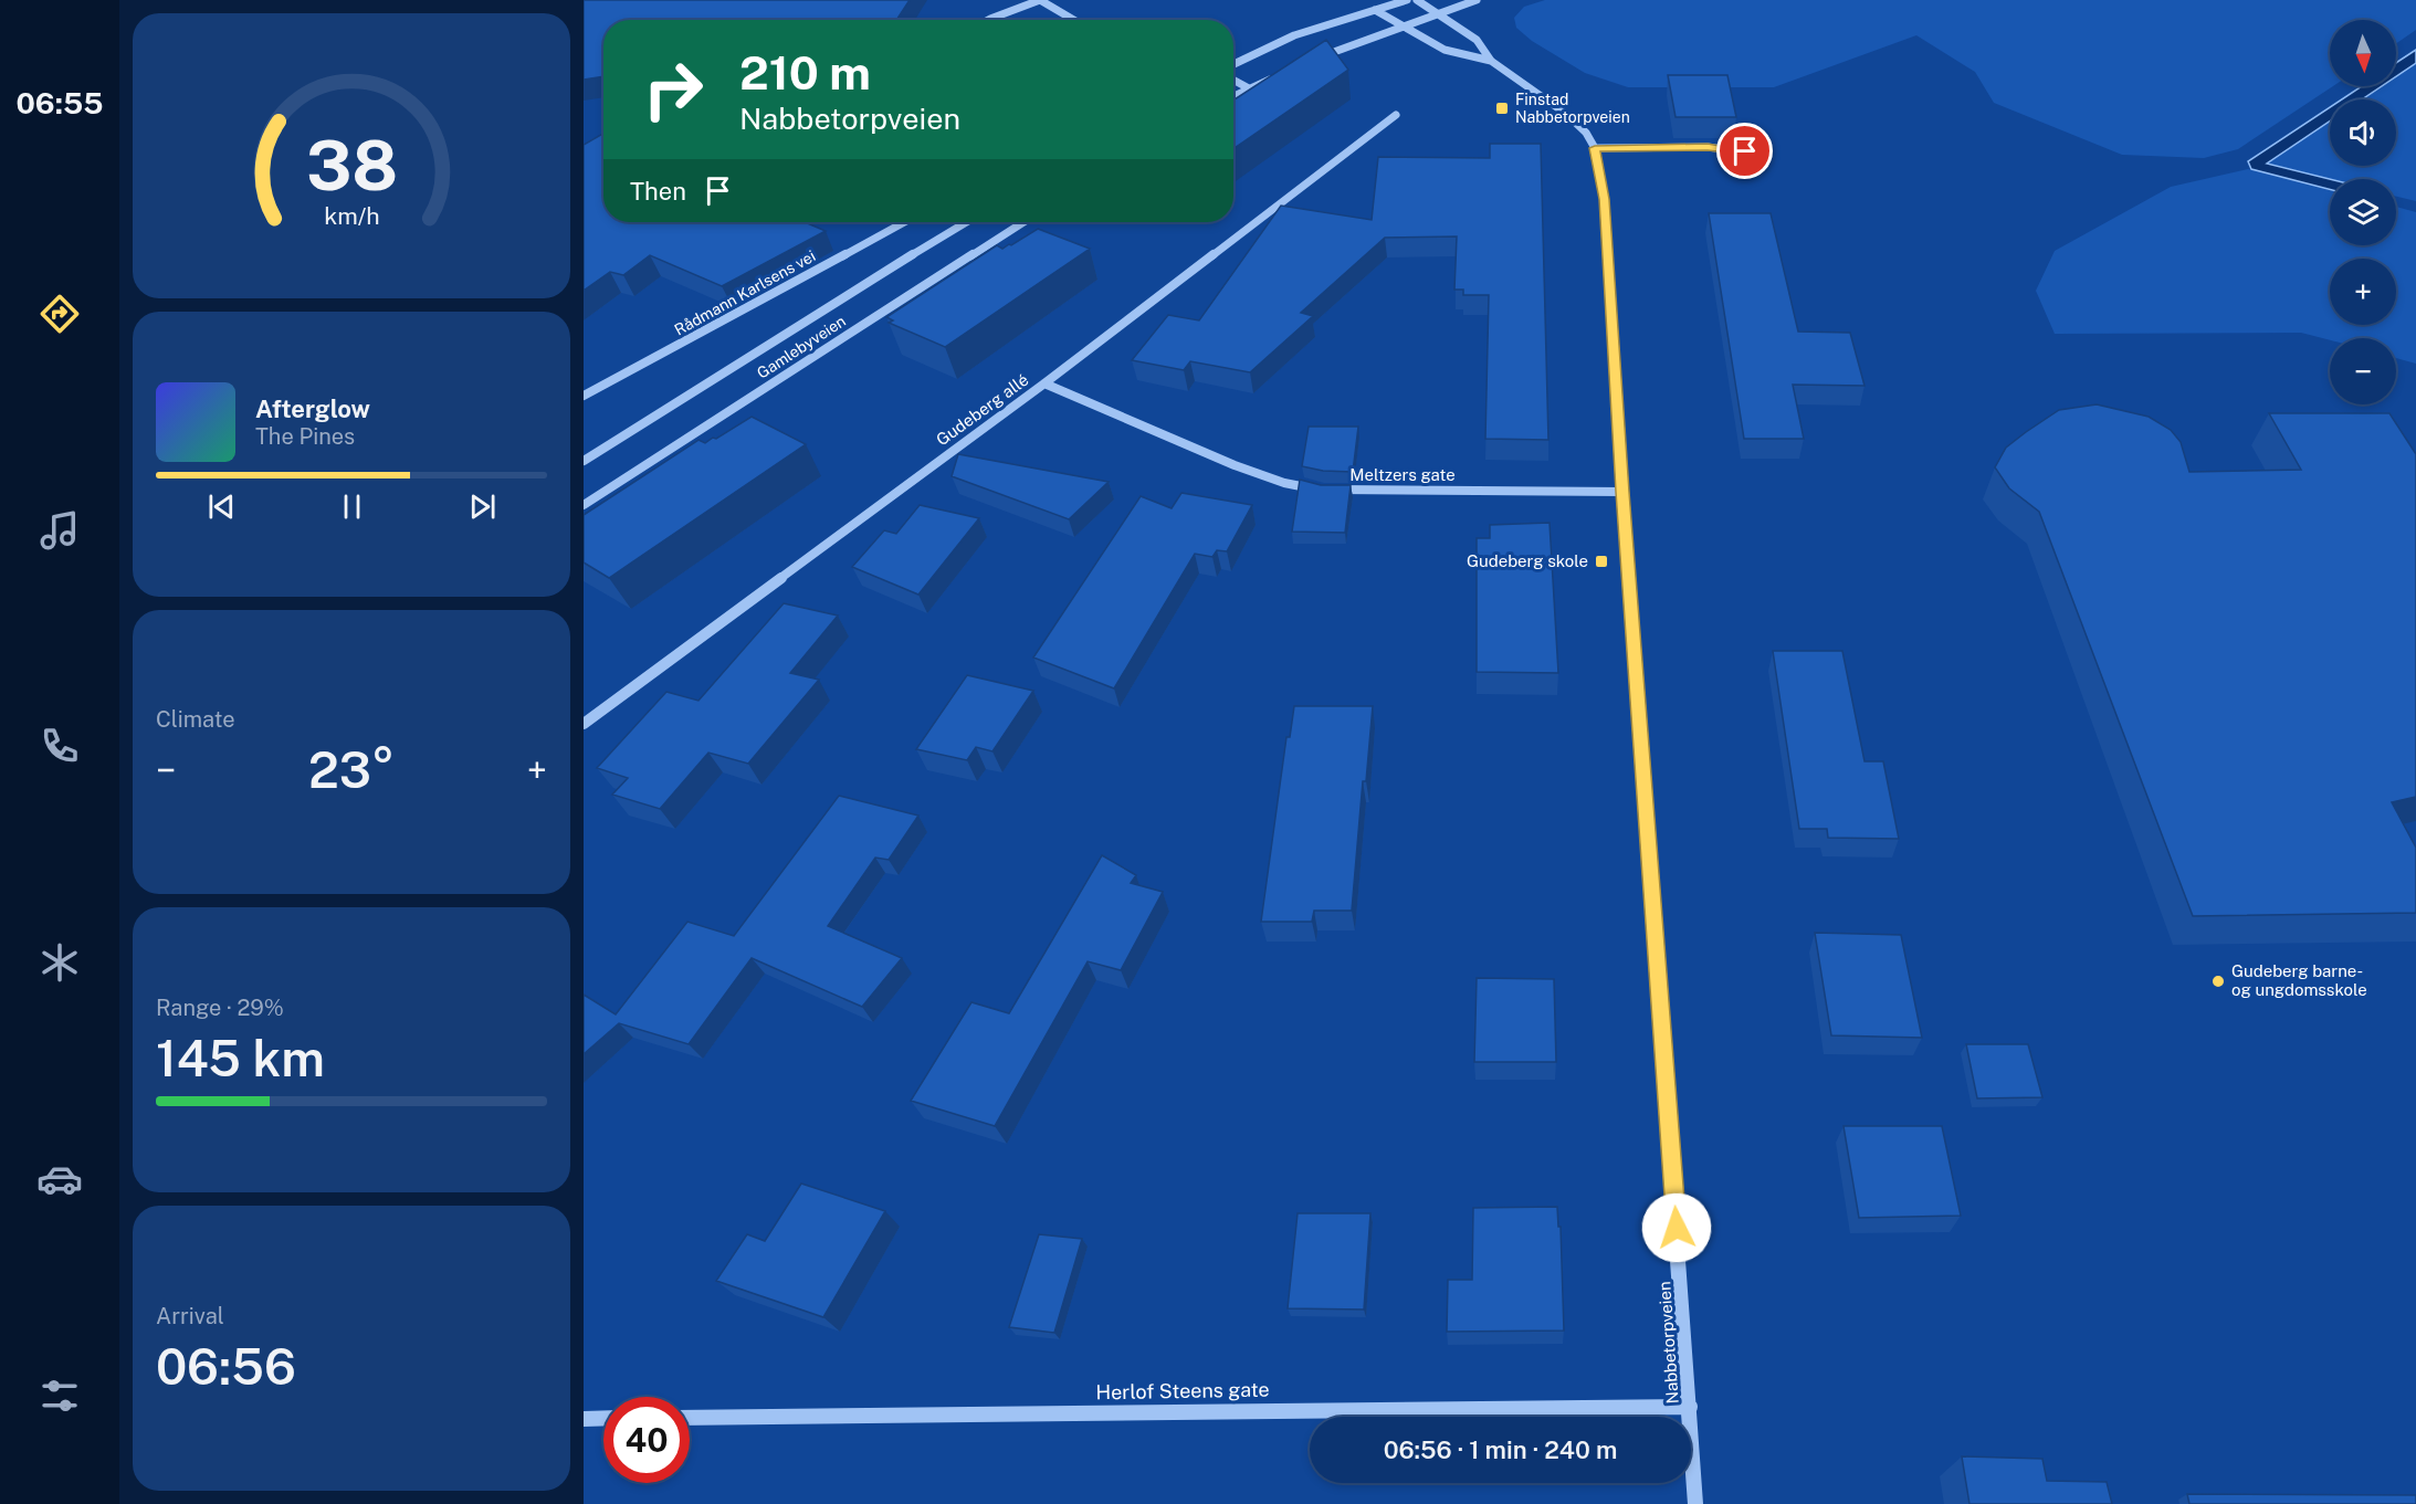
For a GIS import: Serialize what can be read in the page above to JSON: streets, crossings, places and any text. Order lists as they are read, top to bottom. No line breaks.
{"streets":{"street":["Rådmann Karlsens vei","Gamlebyveien","Gudeberg allé","Meltzers gate","Nabbetorpveien","Herlof Steens gate"]},"crossings":[["Gudeberg allé","Meltzers gate"],["Meltzers gate","Nabbetorpveien"],["Nabbetorpveien","Herlof Steens gate"]],"places":{"transit":["Finstad Nabbetorpveien","Gudeberg skole"],"other":["Gudeberg barne- og ungdomsskole"]},"north":"bottom","page":{"tabs":"06:55","map_buttons":["+","−"],"turn":["210 m","Nabbetorpveien"],"then":"Then","song":["Afterglow","The Pines"],"tile":["Climate",["Range · 29%","145 km"],["Arrival","06:56"]],"heat":["−","23°","+"],"limit":"40","trip":"06:56 · 1 min · 240 m","gauge":["38","km/h"]}}
